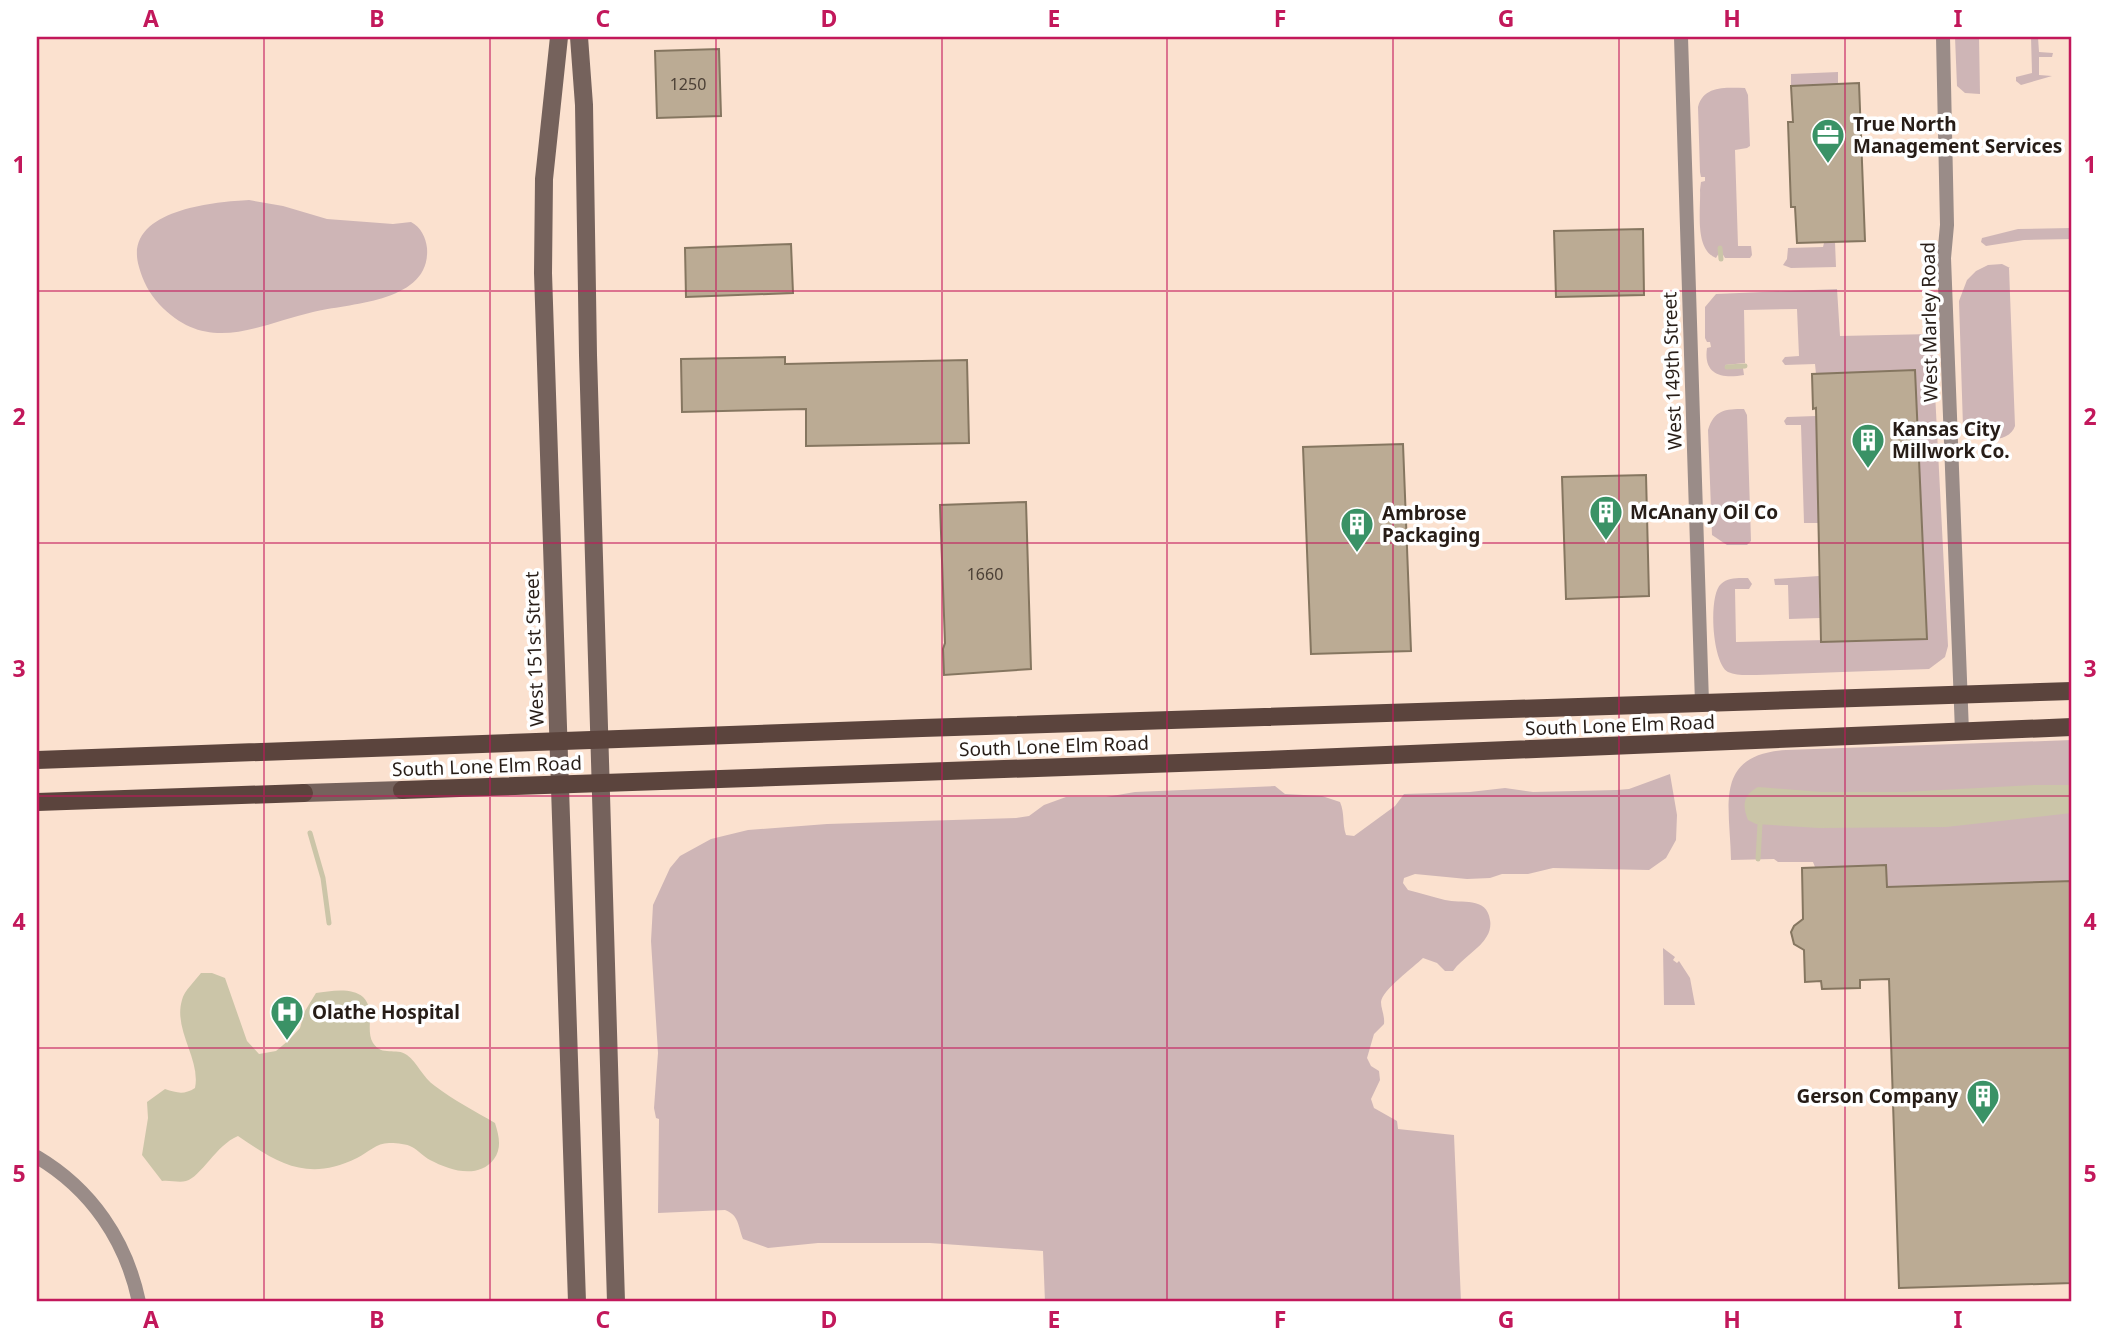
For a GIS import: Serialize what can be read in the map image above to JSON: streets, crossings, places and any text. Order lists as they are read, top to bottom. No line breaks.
{"streets":{"main road":["South Lone Elm Road"],"street":["West Marley Road","West 149th Street","West 151st Street"]},"crossings":[["West Marley Road","South Lone Elm Road"],["West 149th Street","South Lone Elm Road"],["West 151st Street","South Lone Elm Road"]],"places":{"office":["True North Management Services"],"building":["Kansas City Millwork Co.","McAnany Oil Co","Ambrose Packaging","Gerson Company"],"hospital":["Olathe Hospital"]},"house_numbers":["1250","1660"],"grid":{"columns":["A","B","C","D","E","F","G","H","I"],"rows":["1","2","3","4","5"]}}
